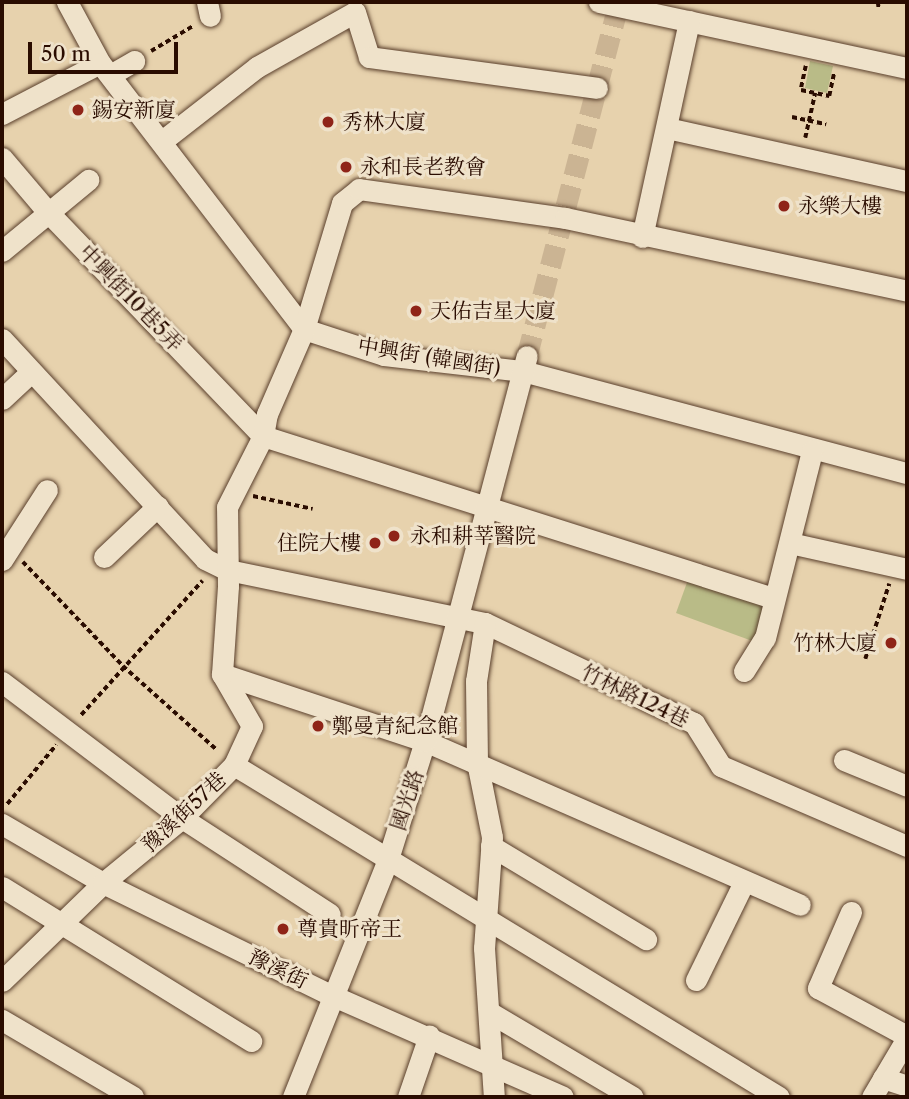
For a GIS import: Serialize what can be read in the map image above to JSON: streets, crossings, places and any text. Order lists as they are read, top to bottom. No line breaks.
{"streets":{"street":["中興街10巷5弄","中興街 (韓國街)","竹林路124巷","國光路","豫溪街57巷","豫溪街"]},"crossings":[["中興街 (韓國街)","國光路"],["竹林路124巷","國光路"],["國光路","豫溪街"],["豫溪街57巷","豫溪街"]],"places":["錫安新廈","秀林大廈","永和長老教會","永樂大樓","天佑吉星大廈","永和耕莘醫院","住院大樓","竹林大廈","鄭曼青紀念館","尊貴昕帝王"],"scale_bar":"50 m"}
